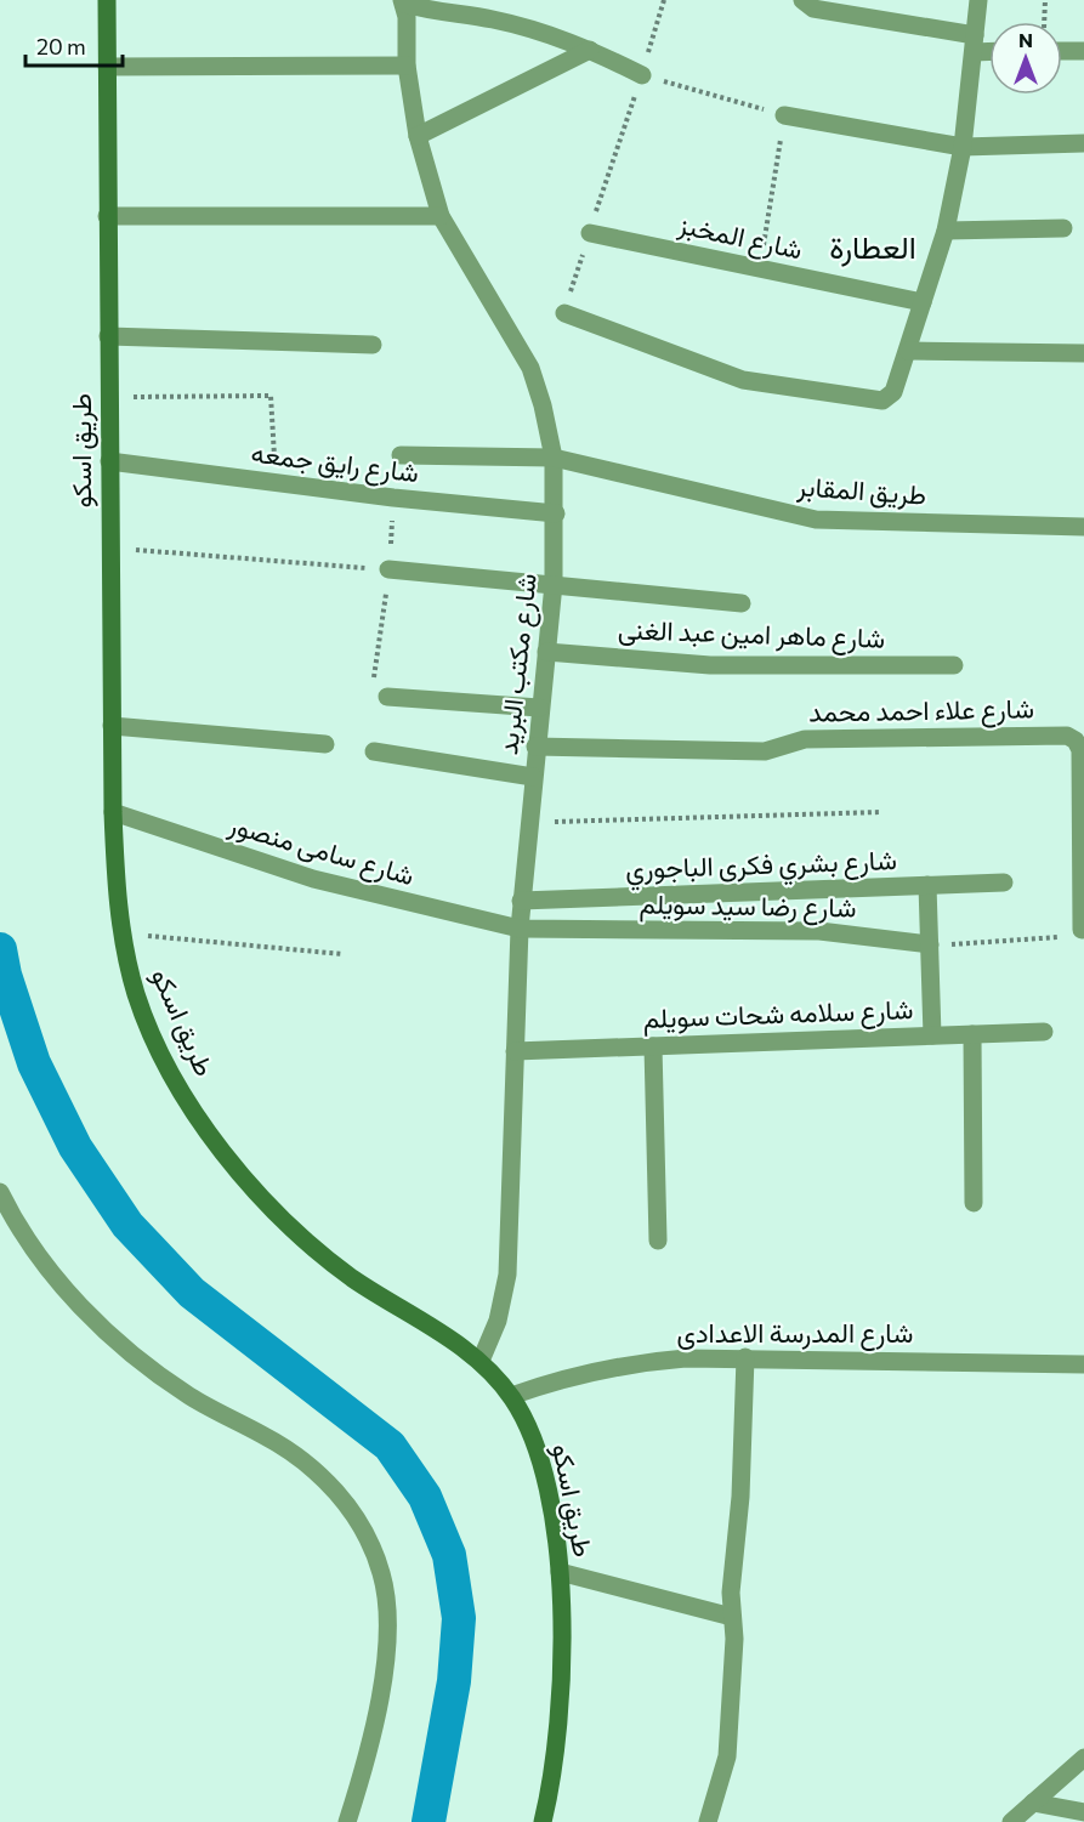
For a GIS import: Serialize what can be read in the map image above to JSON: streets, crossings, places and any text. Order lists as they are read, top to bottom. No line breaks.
{"streets":{"street":["شارع المخبز","طريق اسكو","شارع رايق جمعه","طريق المقابر","شارع ماهر امين عبد الغنى","شارع مكتب البريد","شارع علاء احمد محمد","شارع سامى منصور","شارع بشري فكرى الباجوري","شارع رضا سيد سويلم","شارع سلامه شحات سويلم","شارع المدرسة الاعدادى"]},"crossings":[["طريق اسكو","شارع رايق جمعه"],["طريق اسكو","شارع مكتب البريد"],["طريق اسكو","شارع سامى منصور"],["طريق اسكو","شارع المدرسة الاعدادى"],["شارع رايق جمعه","شارع مكتب البريد"],["طريق المقابر","شارع مكتب البريد"],["شارع ماهر امين عبد الغنى","شارع مكتب البريد"],["شارع مكتب البريد","شارع علاء احمد محمد"],["شارع مكتب البريد","شارع سامى منصور"],["شارع مكتب البريد","شارع بشري فكرى الباجوري"],["شارع مكتب البريد","شارع رضا سيد سويلم"],["شارع مكتب البريد","شارع سلامه شحات سويلم"],["شارع سامى منصور","شارع رضا سيد سويلم"]],"districts":["العطارة"],"scale_bar":"20 m","north":"top"}
